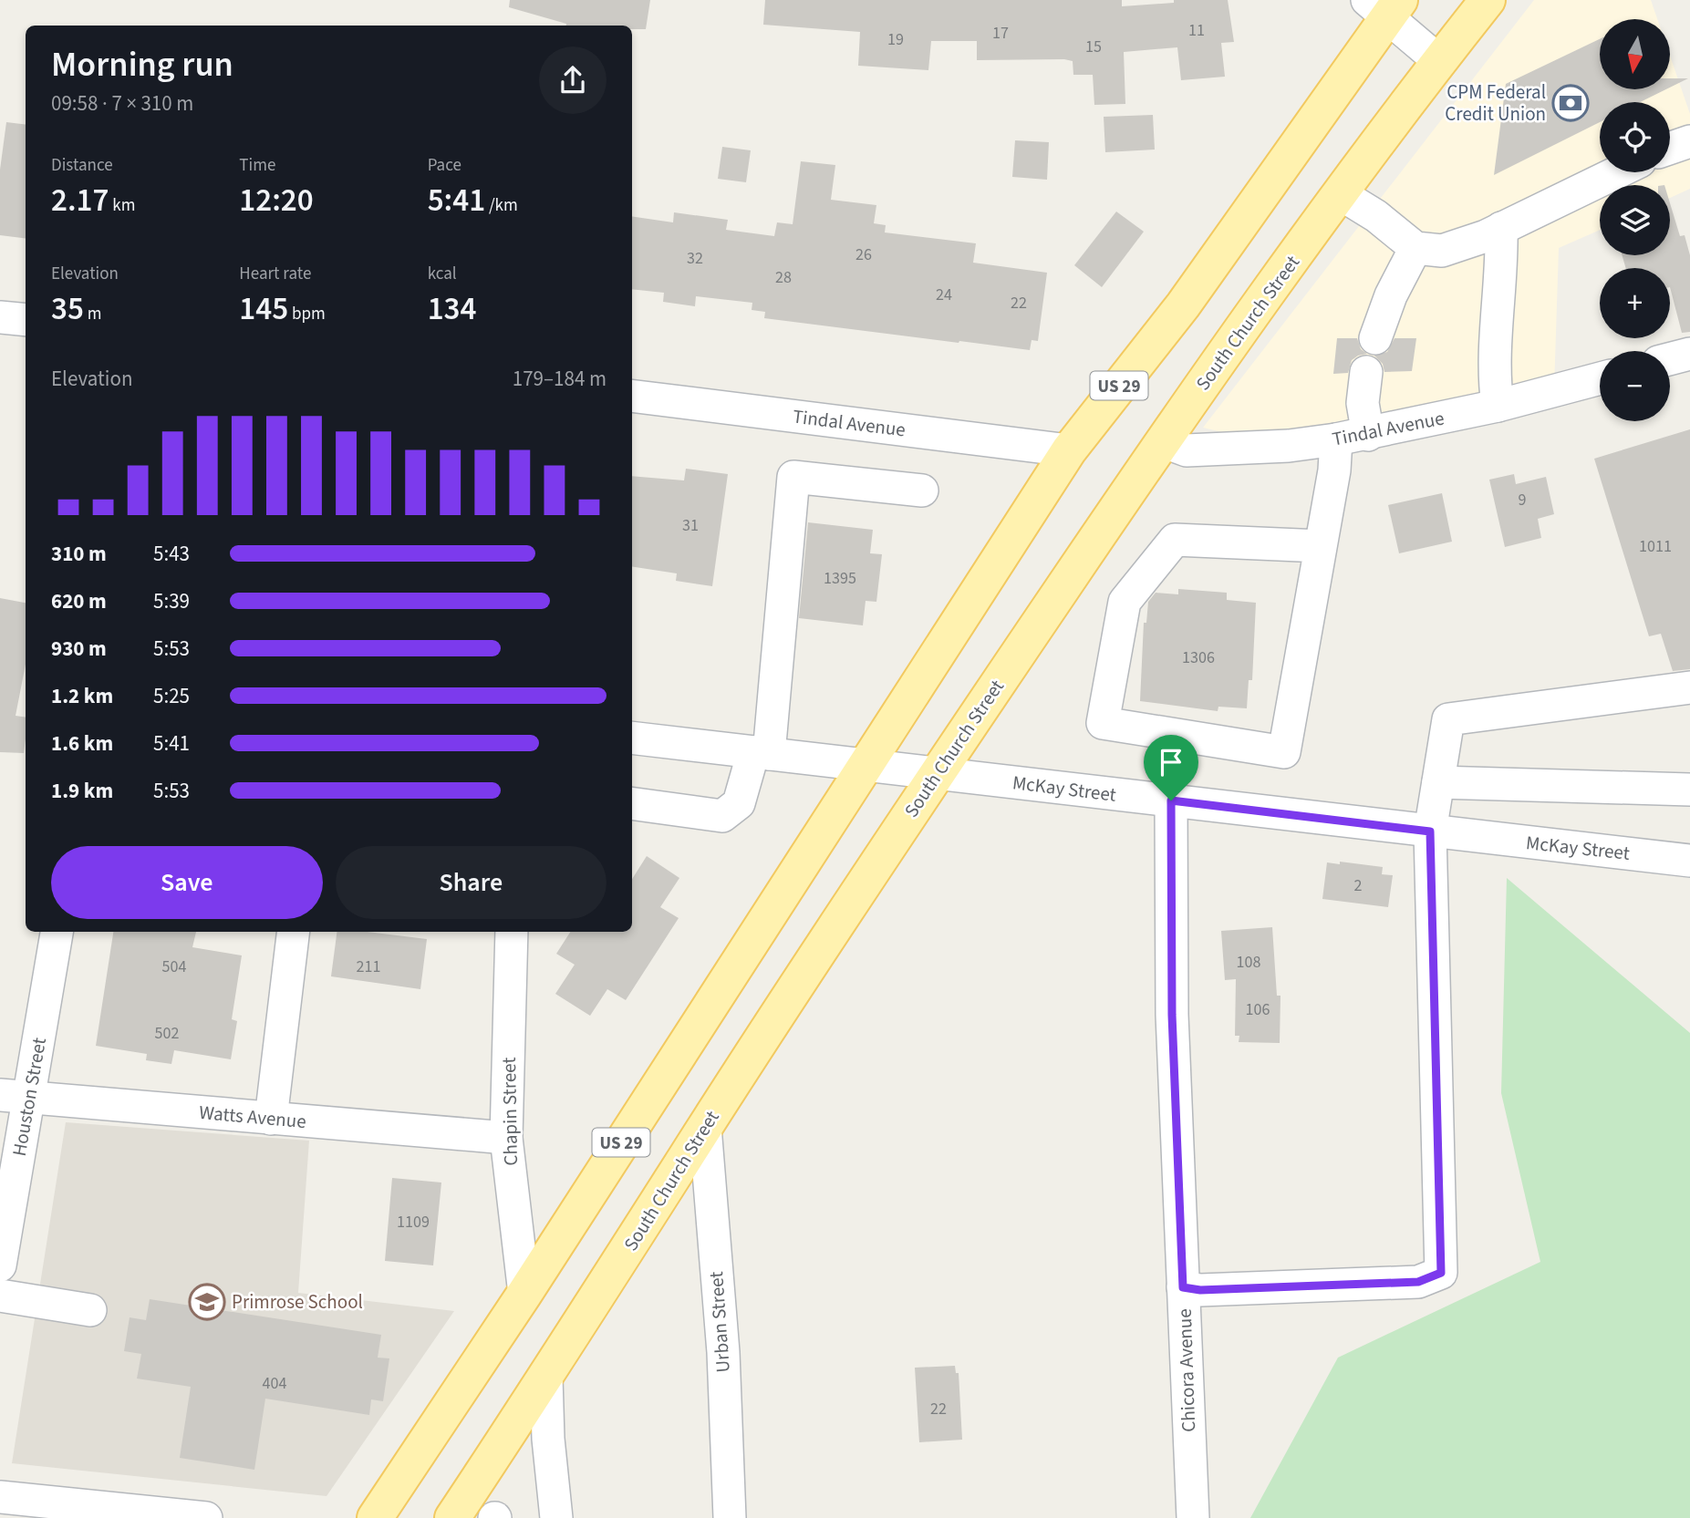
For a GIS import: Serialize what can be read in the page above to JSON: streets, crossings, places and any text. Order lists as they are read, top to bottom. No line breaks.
{"streets":{"main road":["South Church Street","US 29"],"street":["Tindal Avenue","McKay Street","Houston Street","Chapin Street","Watts Avenue","Urban Street","Chicora Avenue"]},"crossings":[["South Church Street","Tindal Avenue"],["South Church Street","McKay Street"],["South Church Street","Urban Street"],["US 29","Tindal Avenue"],["US 29","McKay Street"],["US 29","Chapin Street"],["McKay Street","Chicora Avenue"],["Houston Street","Watts Avenue"],["Chapin Street","Watts Avenue"]],"places":{"bank":["CPM Federal Credit Union"],"school or university":["Primrose School"]},"house_numbers":["11","17","19","15","26","32","28","24","22","9","31","1011","1395","1306","2","108","504","211","106","502","1109","404","22"],"north":"bottom","page":{"map_buttons":["+","−"],"heading":["Morning run","09:58 · 7 × 310 m"],"stats":[["Distance","2.17 km"],["Time","12:20"],["Pace","5:41 /km"],["Elevation","35 m"],["Heart rate","145 bpm"],["kcal","134"]],"chart":["Elevation","179–184 m"],"list":[{"name":"310 m","note":"5:43"},{"name":"620 m","note":"5:39"},{"name":"930 m","note":"5:53"},{"name":"1.2 km","note":"5:25"},{"name":"1.6 km","note":"5:41"},{"name":"1.9 km","note":"5:53"}],"buttons":["Save","Share"]}}
